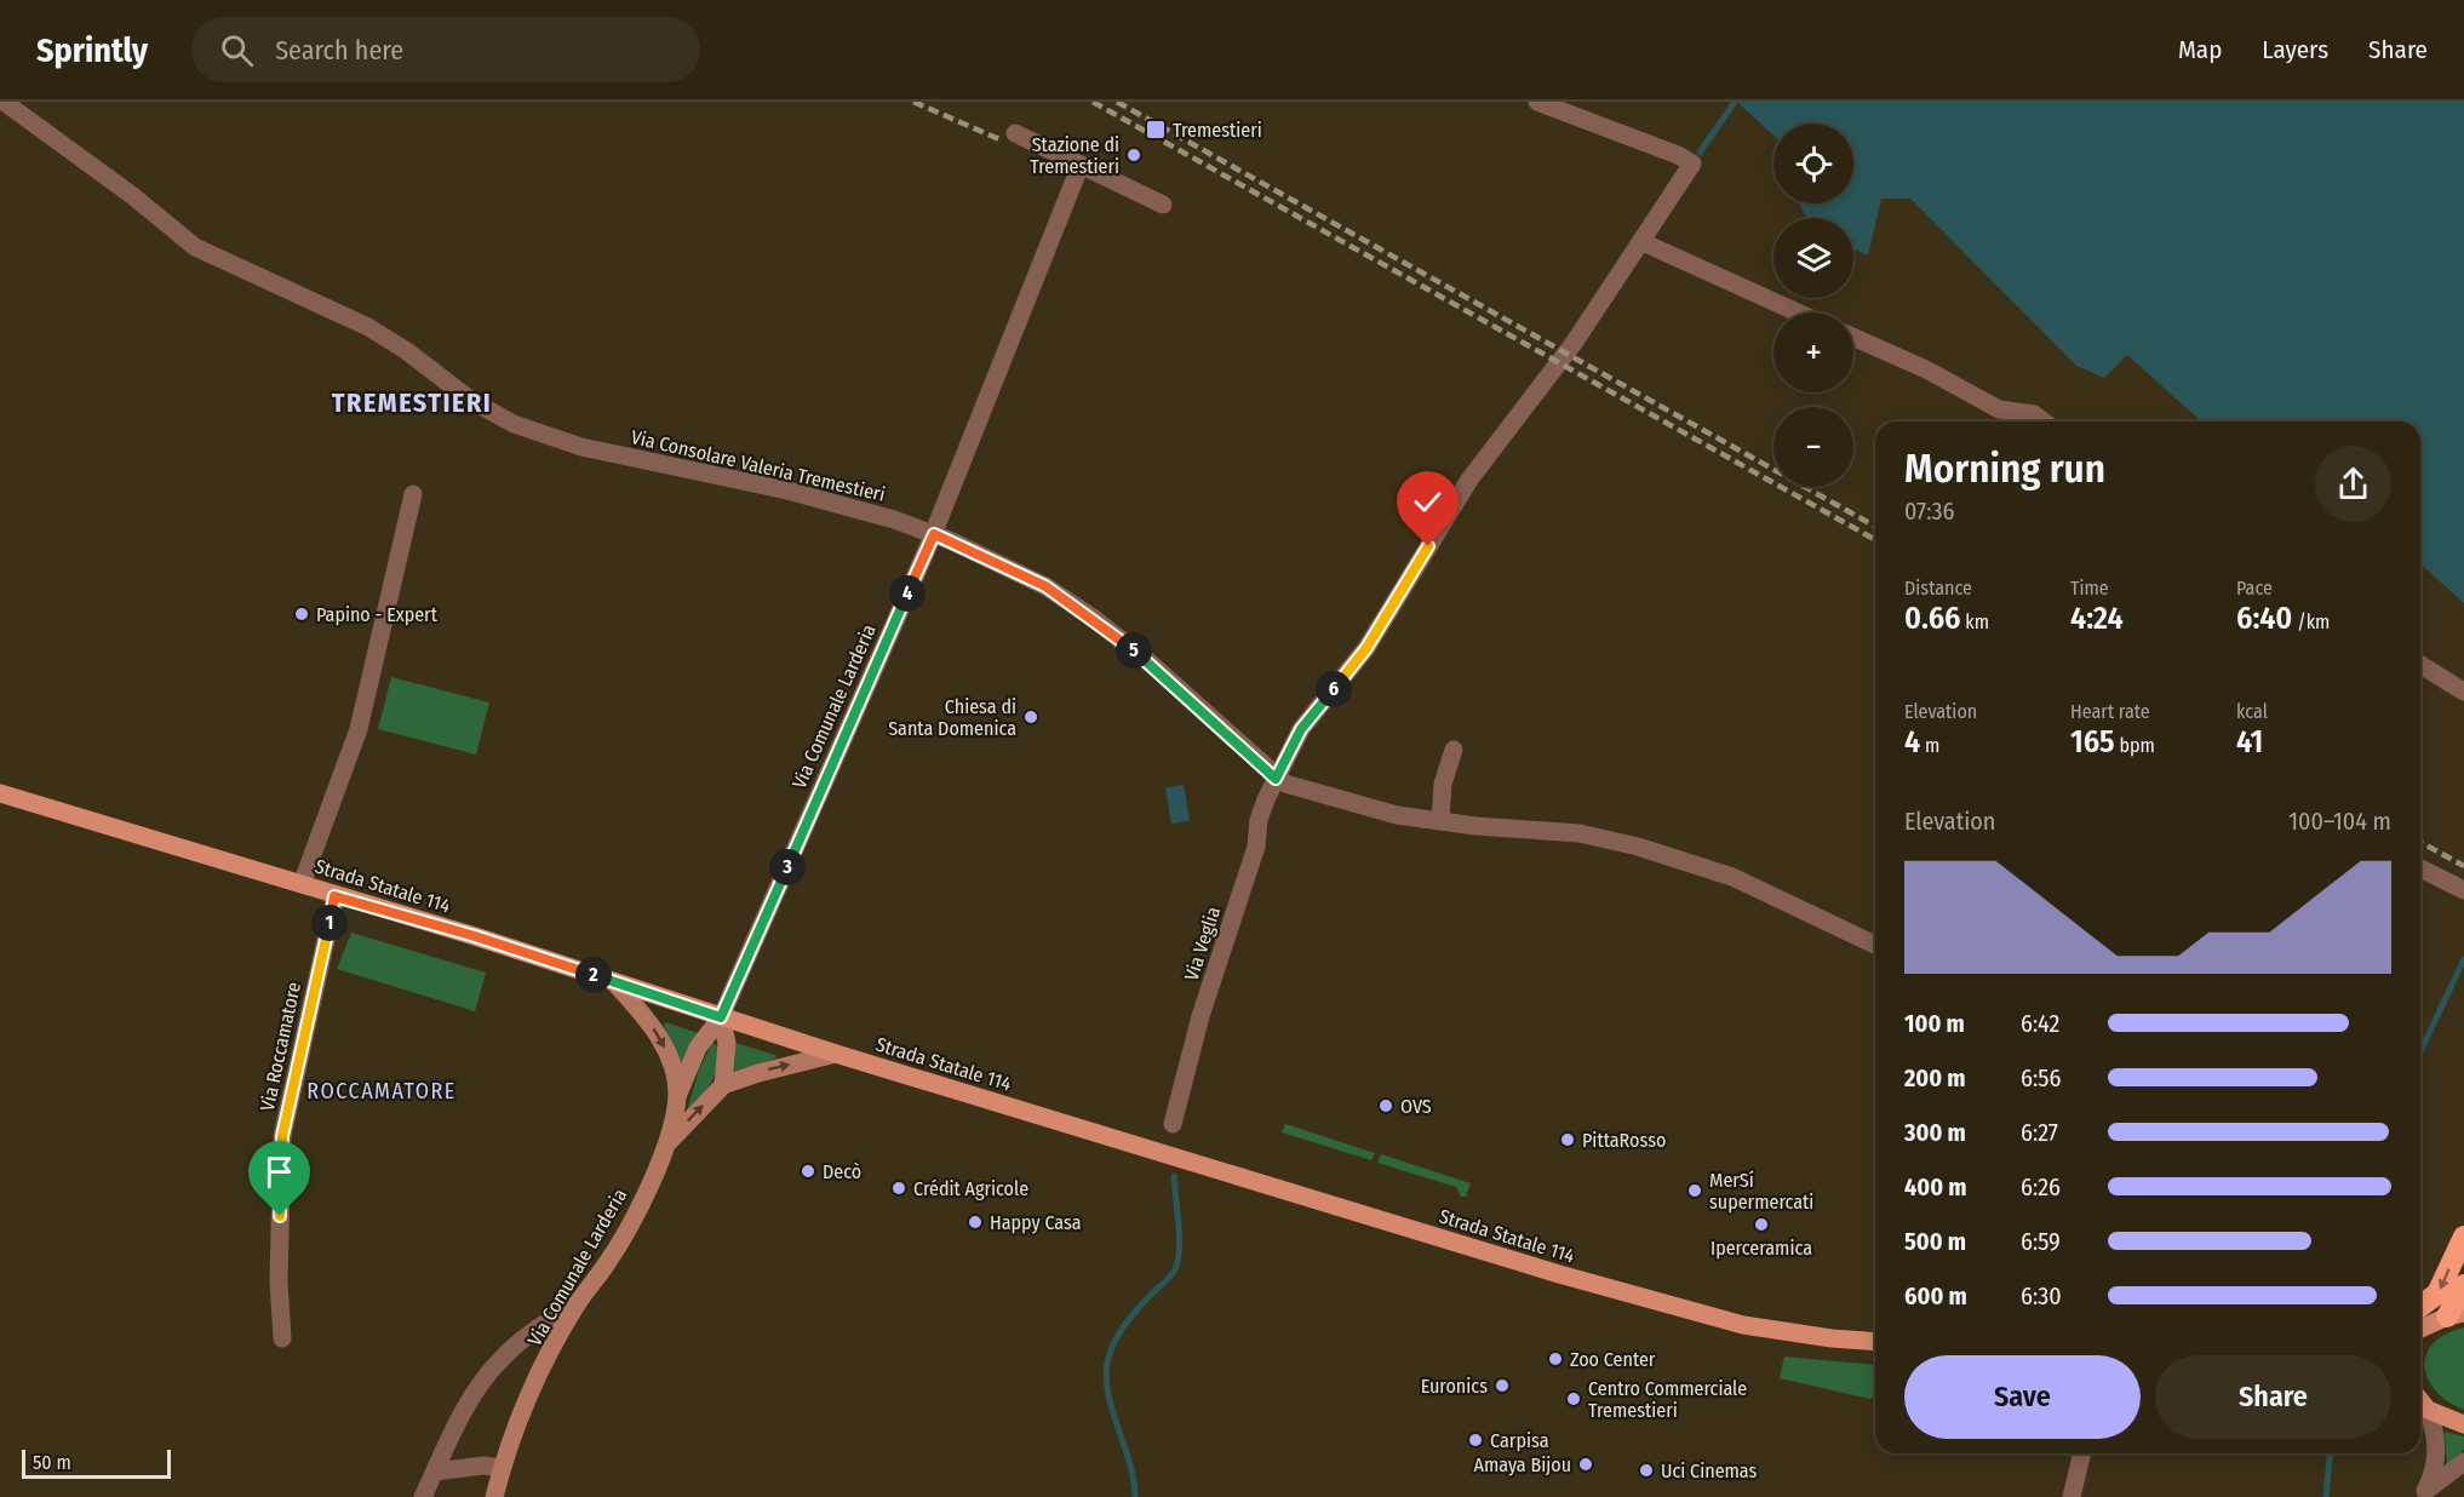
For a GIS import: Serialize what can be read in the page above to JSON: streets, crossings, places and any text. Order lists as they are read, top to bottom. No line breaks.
{"streets":{"main road":["Strada Statale 114"],"street":["Via Consolare Valeria Tremestieri","Via Comunale Larderia","Via Veglia","Via Roccamatore"]},"crossings":[["Via Consolare Valeria Tremestieri","Via Comunale Larderia"],["Via Consolare Valeria Tremestieri","Via Veglia"],["Via Comunale Larderia","Strada Statale 114"],["Strada Statale 114","Via Roccamatore"]],"districts":["TREMESTIERI","ROCCAMATORE"],"places":{"transit":["Tremestieri"],"other":["Stazione di Tremestieri","Papino - Expert","Chiesa di Santa Domenica","OVS","PittaRosso","Decò","Crédit Agricole","MerSí supermercati","Happy Casa","Iperceramica","Zoo Center","Euronics","Centro Commerciale Tremestieri","Carpisa","Amaya Bijou","Uci Cinemas"]},"scale_bar":"50 m","page":{"header":"Sprintly","search":"Search here","nav":["Map","Layers","Share"],"map_buttons":["+","−"],"heading":["Morning run","07:36"],"stats":[["Distance","0.66 km"],["Time","4:24"],["Pace","6:40 /km"],["Elevation","4 m"],["Heart rate","165 bpm"],["kcal","41"]],"pins":["4","5","6","3","1","2"],"chart":["Elevation","100–104 m"],"list":[{"name":"100 m","note":"6:42"},{"name":"200 m","note":"6:56"},{"name":"300 m","note":"6:27"},{"name":"400 m","note":"6:26"},{"name":"500 m","note":"6:59"},{"name":"600 m","note":"6:30"}],"buttons":["Save","Share"],"scale":"50 m"}}
